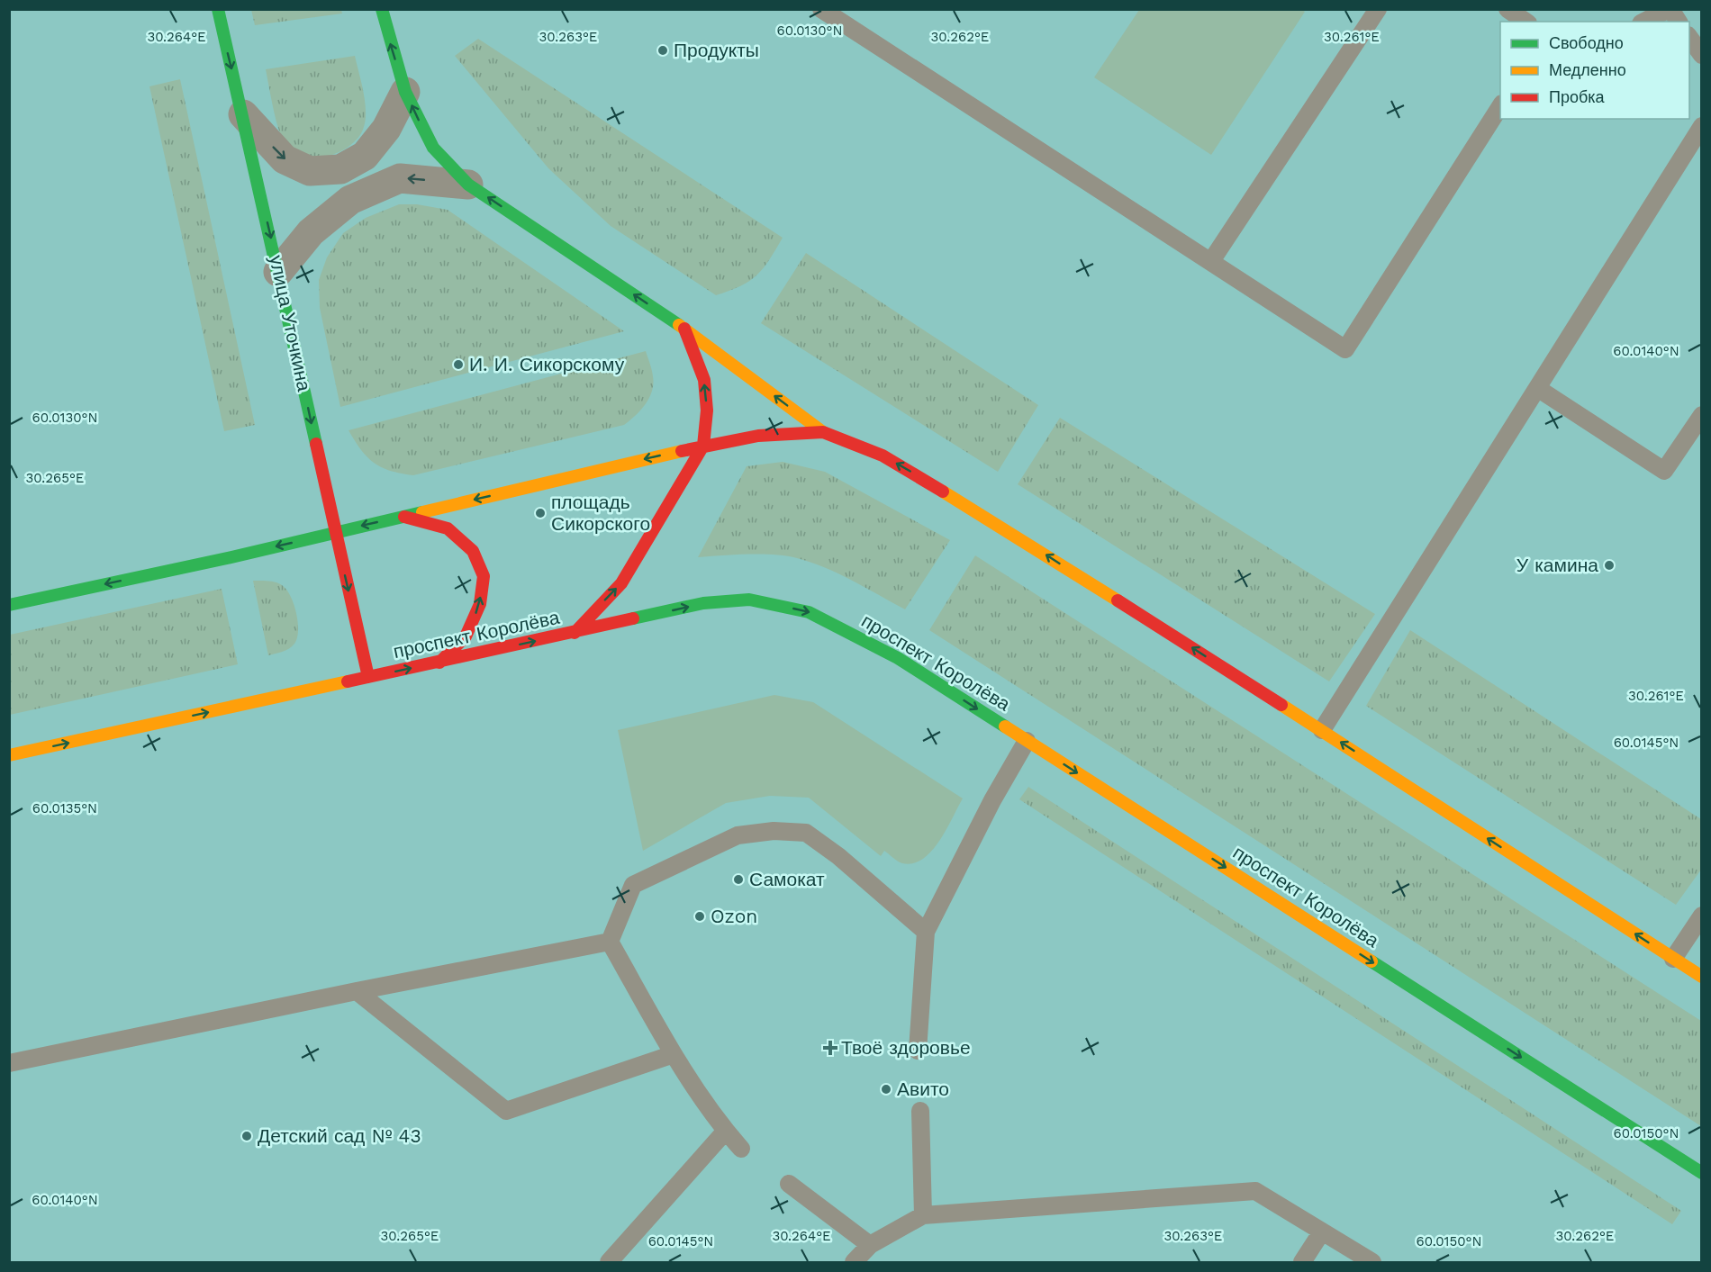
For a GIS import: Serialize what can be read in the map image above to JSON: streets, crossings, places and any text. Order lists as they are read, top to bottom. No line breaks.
{"streets":{"street":["улица Уточкина","проспект Королёва"]},"crossings":[["улица Уточкина","проспект Королёва"]],"one_way":["проспект Королёва"],"places":{"other":["Продукты","И. И. Сикорскому","площадь Сикорского","У камина","Самокат","Ozon","Авито","Детский сад № 43"],"health":["Твоё здоровье"]},"legend":["Свободно","Медленно","Пробка"],"coordinates":["60.0130°N","30.264°E","30.263°E","30.262°E","30.261°E","60.0140°N","30.265°E","60.0145°N","60.0135°N","60.0150°N"]}
